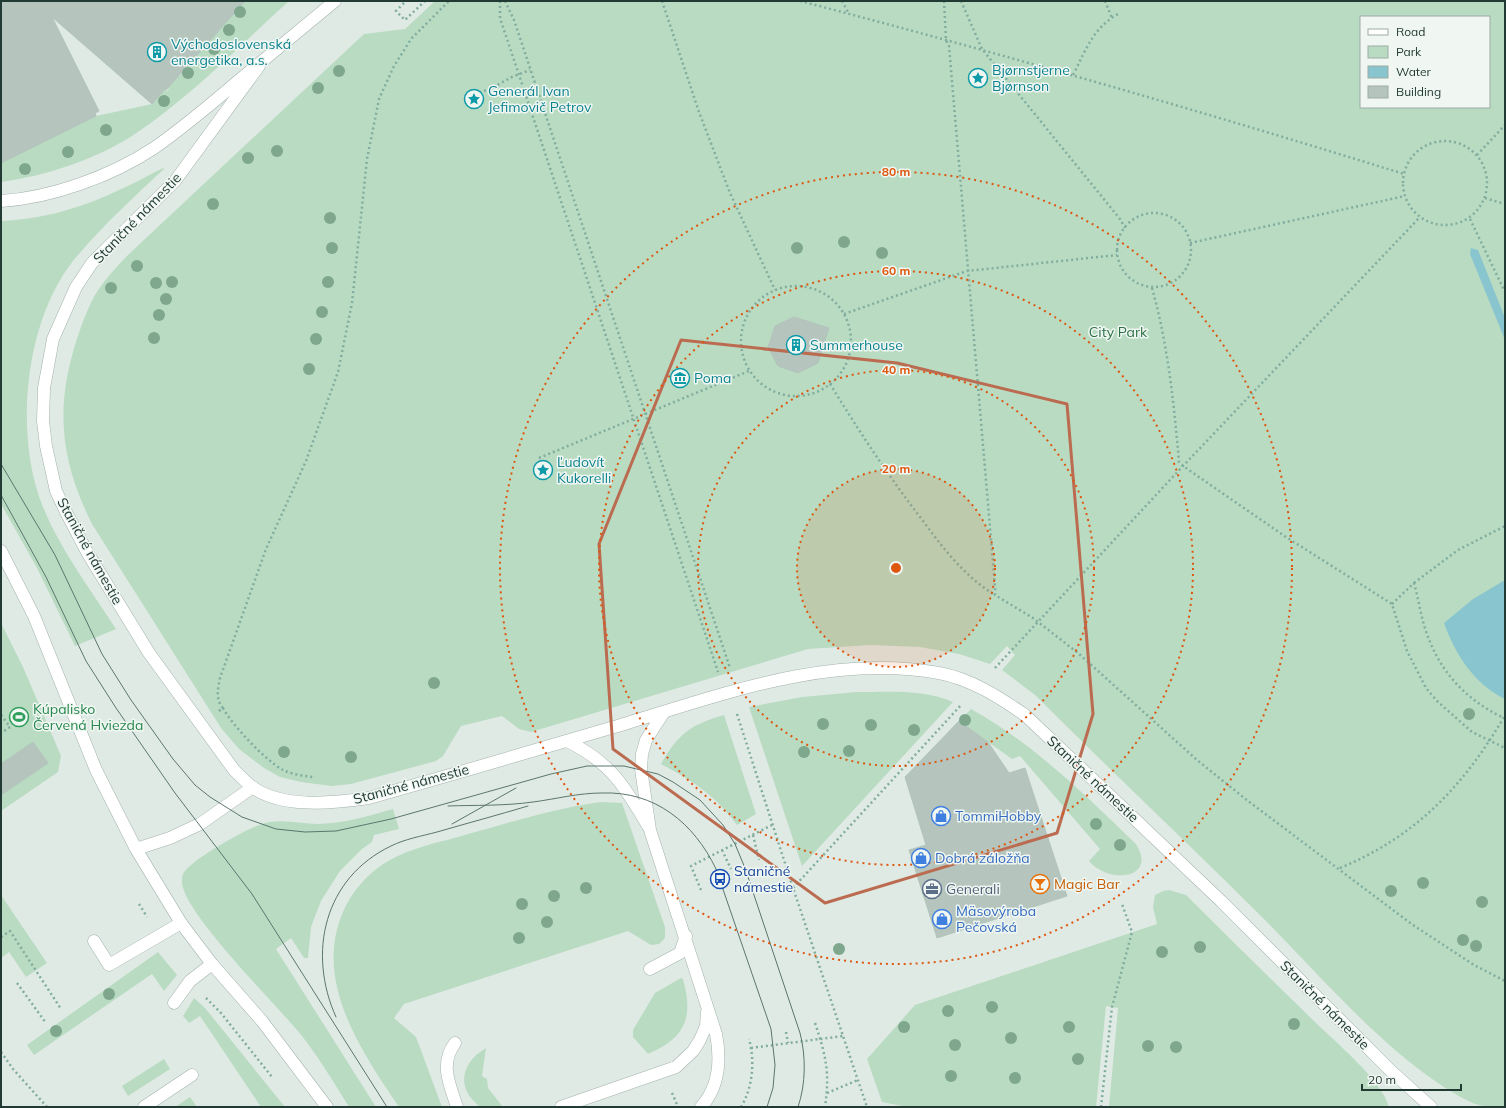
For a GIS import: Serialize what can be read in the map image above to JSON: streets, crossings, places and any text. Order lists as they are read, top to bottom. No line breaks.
{"streets":{"street":["Staničné námestie"]},"parks":["City Park"],"places":{"building":["Východoslovenská energetika, a.s.","Summerhouse"],"place":["Bjørnstjerne Bjørnson","Generál Ivan Jefimovič Petrov","Ľudovít Kukorelli"],"museum":["Poma"],"sports":["Kúpalisko Červená Hviezda"],"shop":["TommiHobby","Dobrá záložňa","Mäsovýroba Pečovská"],"bus stop":["Staničné námestie"],"bar":["Magic Bar"],"office":["Generali"]},"legend":["Road","Park","Water","Building"],"scale_bar":"20 m","rings":["80 m","60 m","40 m","20 m"]}
